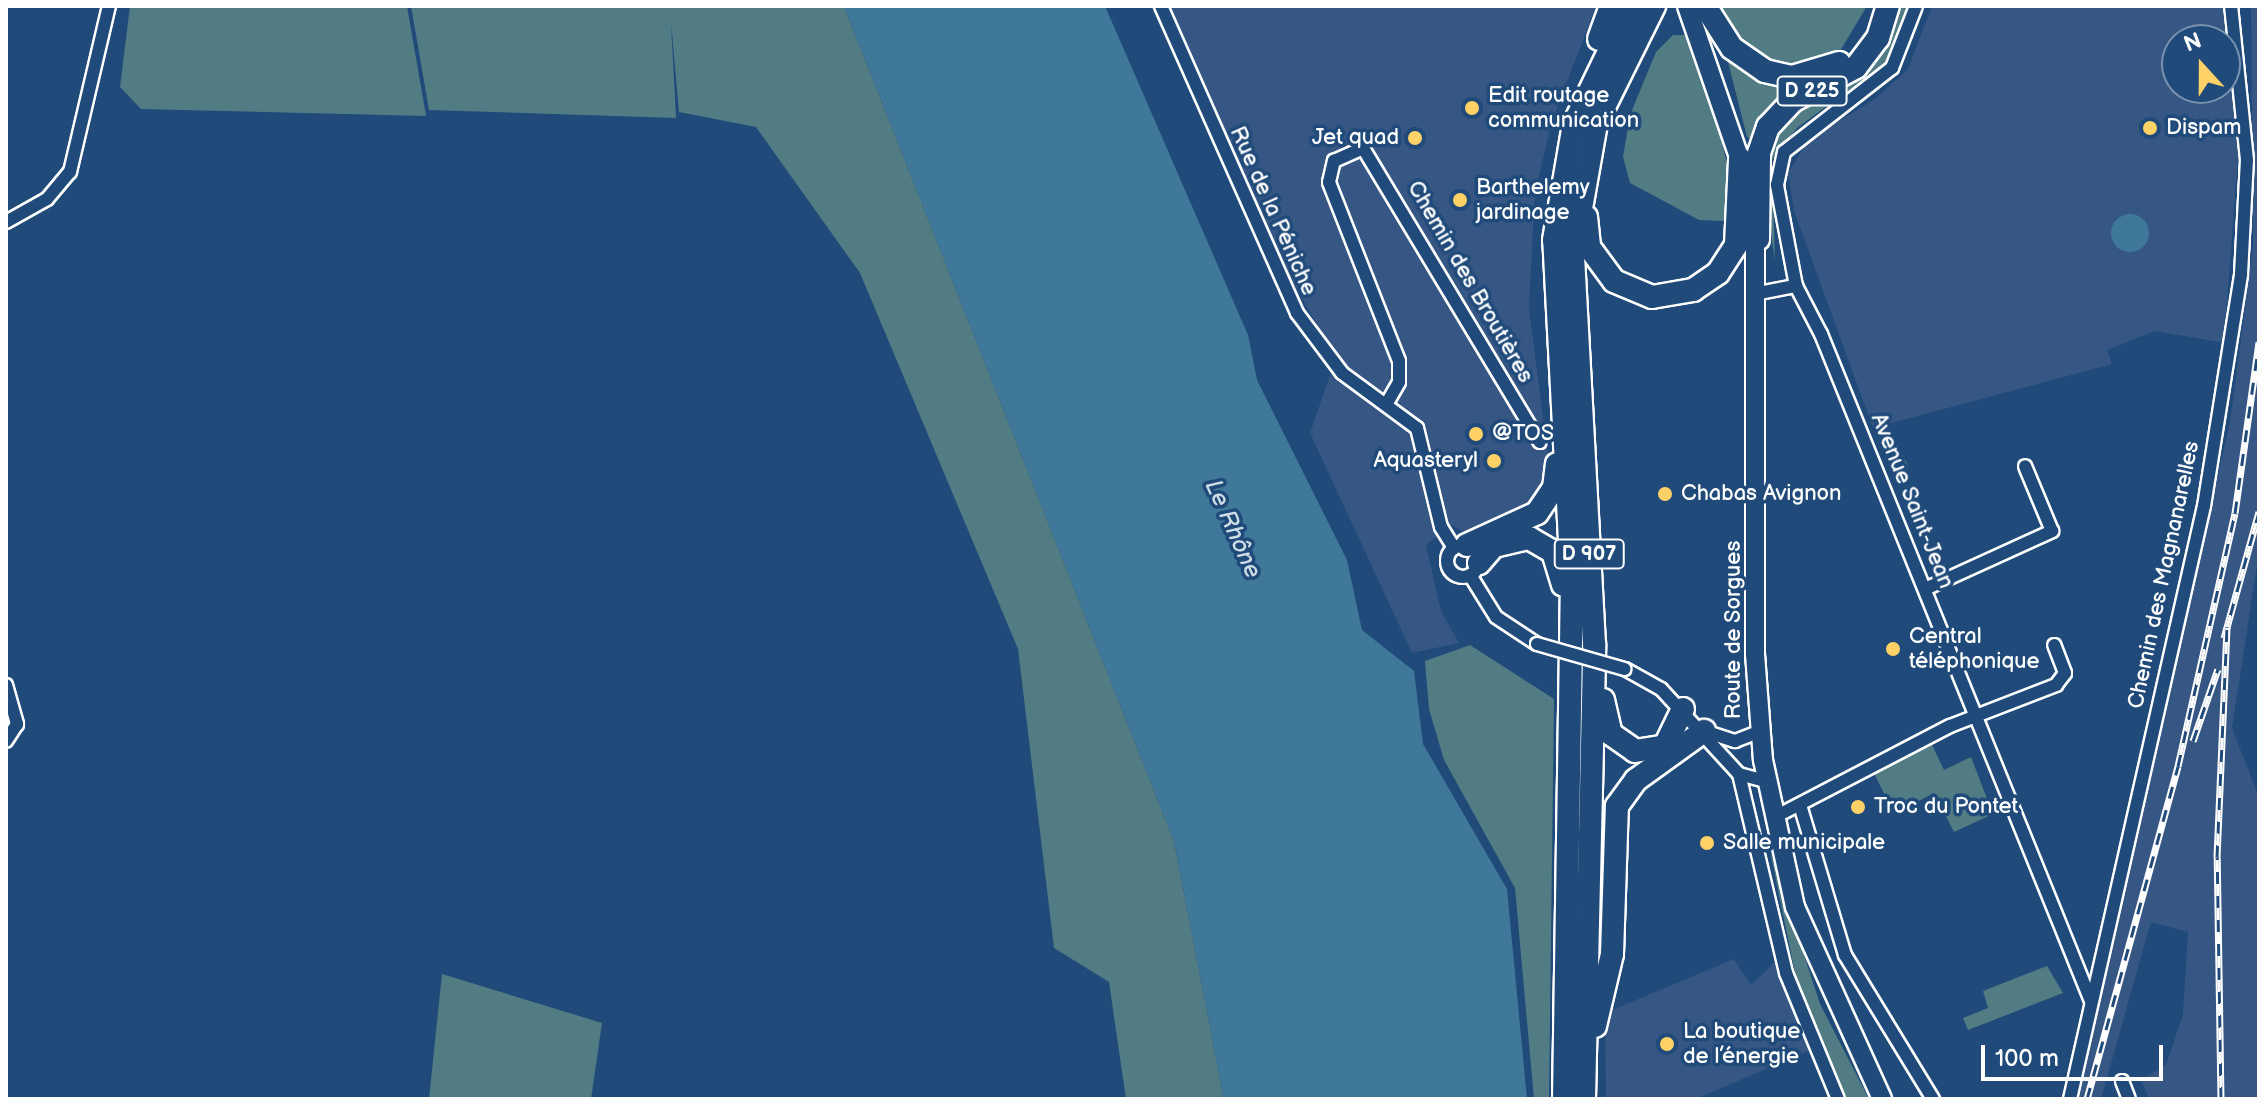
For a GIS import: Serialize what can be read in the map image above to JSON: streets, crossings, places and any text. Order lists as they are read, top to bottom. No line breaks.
{"streets":{"highway":["D 225","D 907"],"main road":["Route de Sorgues"],"street":["Rue de la Péniche","Chemin des Broutières","Avenue Saint-Jean","Chemin des Magnanarelles"]},"crossings":[["D 225","Route de Sorgues"],["Rue de la Péniche","Chemin des Broutières"],["Avenue Saint-Jean","Chemin des Magnanarelles"]],"water":["Le Rhône"],"places":["Edit routage communication","Dispam","Jet quad","Barthelemy jardinage","@TOS","Aquasteryl","Chabas Avignon","Central téléphonique","Troc du Pontet","Salle municipale","La boutique de l’énergie"],"scale_bar":"100 m","north":"top"}
